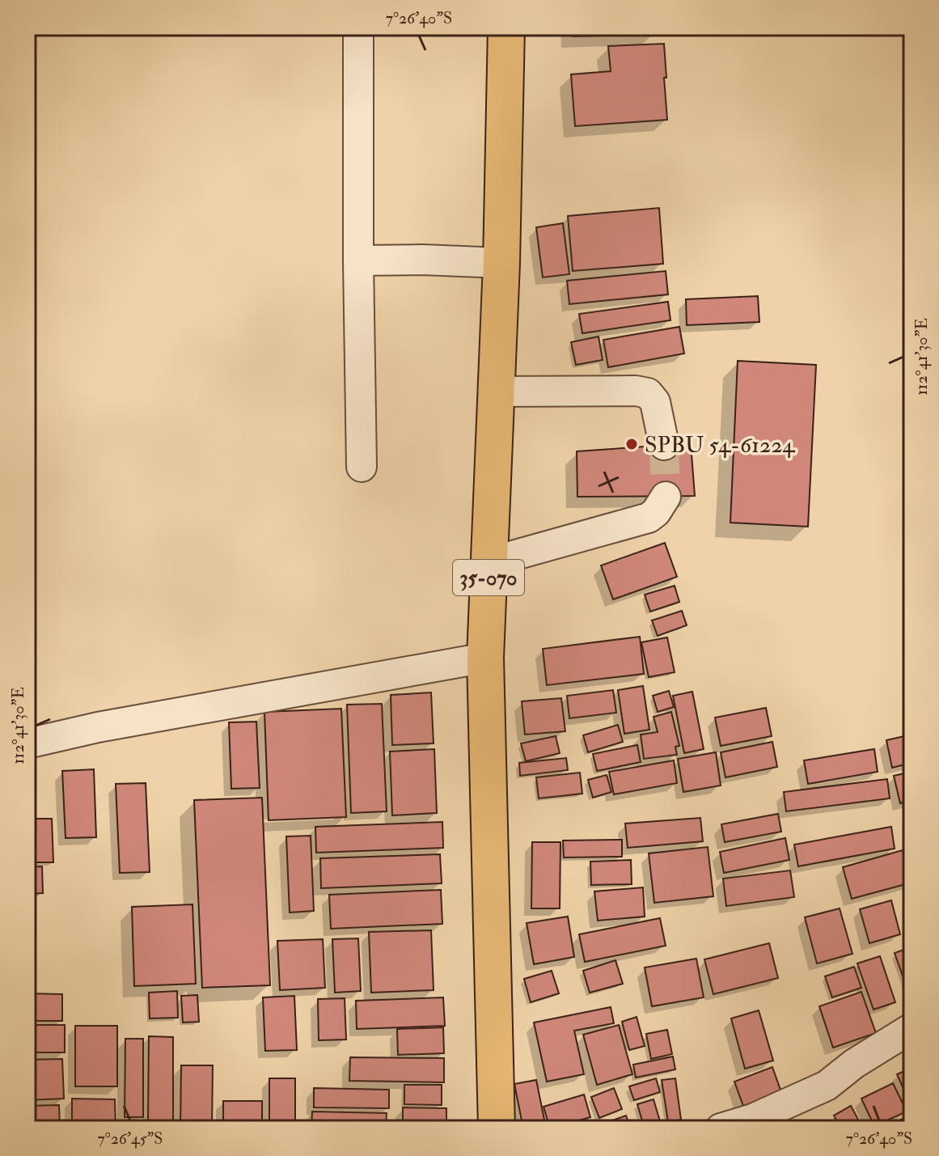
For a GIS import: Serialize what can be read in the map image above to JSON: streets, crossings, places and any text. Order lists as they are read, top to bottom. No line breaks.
{"streets":{"main road":["35-070"]},"places":["SPBU 54-61224"],"coordinates":["7°26'40\"S","112°41'30\"E","7°26'45\"S"]}
